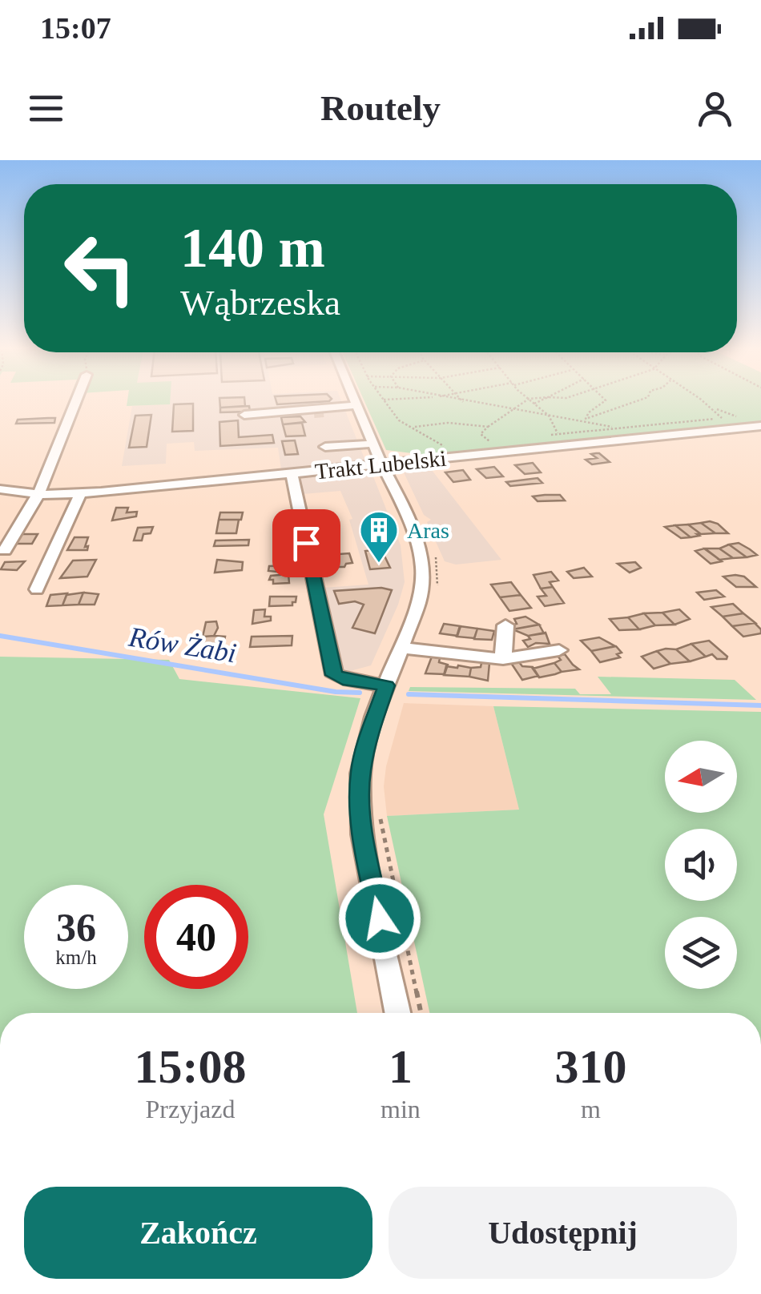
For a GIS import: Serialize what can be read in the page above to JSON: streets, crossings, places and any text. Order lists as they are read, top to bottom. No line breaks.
{"streets":{"street":["Trakt Lubelski"]},"water":["Rów Żabi"],"places":{"building":["Aras"]},"north":"left","page":{"status":"15:07","header":"Routely","turn":["140 m","Wąbrzeska"],"speed":"36 km/h","limit":"40","eta":["15:08","Przyjazd","1","min","310","m"],"buttons":["Zakończ","Udostępnij"]}}
